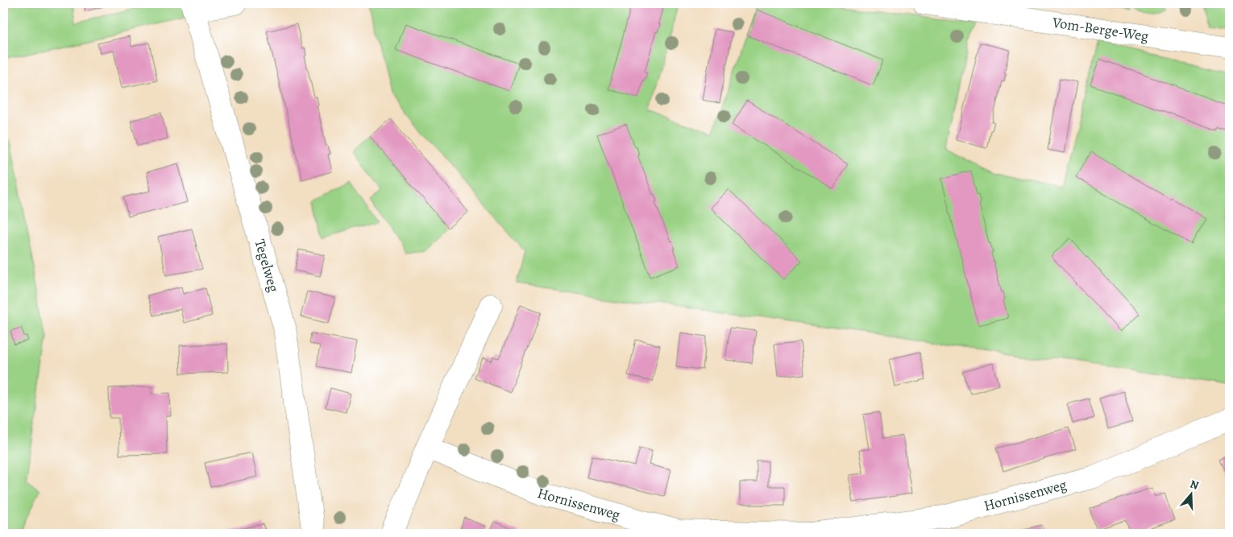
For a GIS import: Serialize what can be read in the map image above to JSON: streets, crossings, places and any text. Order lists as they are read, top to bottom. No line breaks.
{"streets":{"street":["Vom-Berge-Weg","Tegelweg","Hornissenweg"]},"north":"top"}
